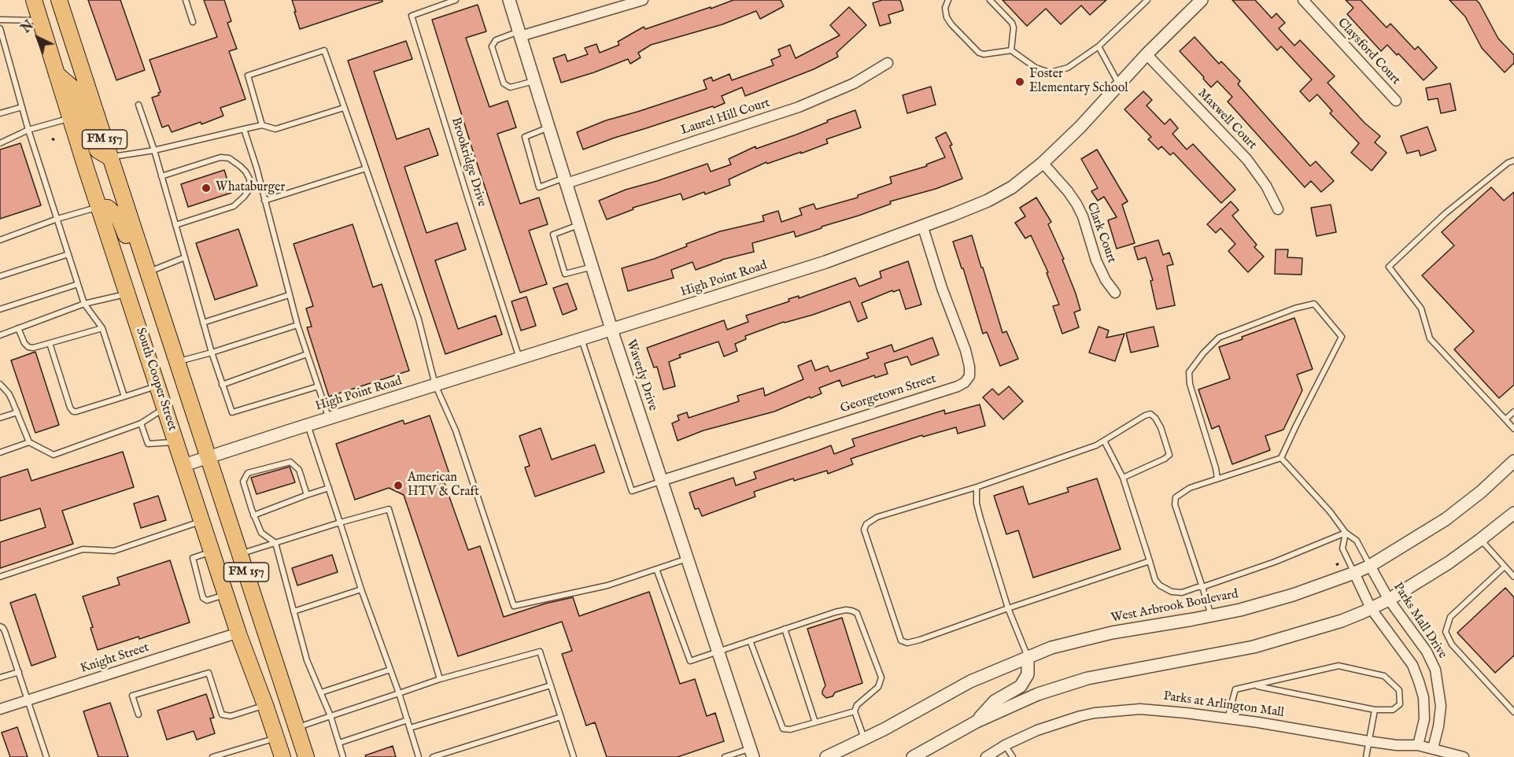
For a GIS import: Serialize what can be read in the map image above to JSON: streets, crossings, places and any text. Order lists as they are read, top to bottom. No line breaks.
{"streets":{"main road":["FM 157","South Cooper Street"],"street":["Claysford Court","Laurel Hill Court","Maxwell Court","Clark Court","High Point Road","Waverly Drive","Georgetown Street","West Arbrook Boulevard","Parks Mall Drive","Knight Street","Parks at Arlington Mall"],"lane":["Brookridge Drive"]},"crossings":[["Laurel Hill Court","Waverly Drive"],["Maxwell Court","High Point Road"],["Brookridge Drive","High Point Road"],["Clark Court","High Point Road"],["High Point Road","Waverly Drive"],["High Point Road","South Cooper Street"],["High Point Road","Georgetown Street"],["Waverly Drive","Georgetown Street"],["South Cooper Street","Knight Street"],["West Arbrook Boulevard","Parks Mall Drive"],["Parks Mall Drive","Parks at Arlington Mall"]],"places":["Foster Elementary School","Whataburger","American HTV & Craft"],"north":"top left"}
